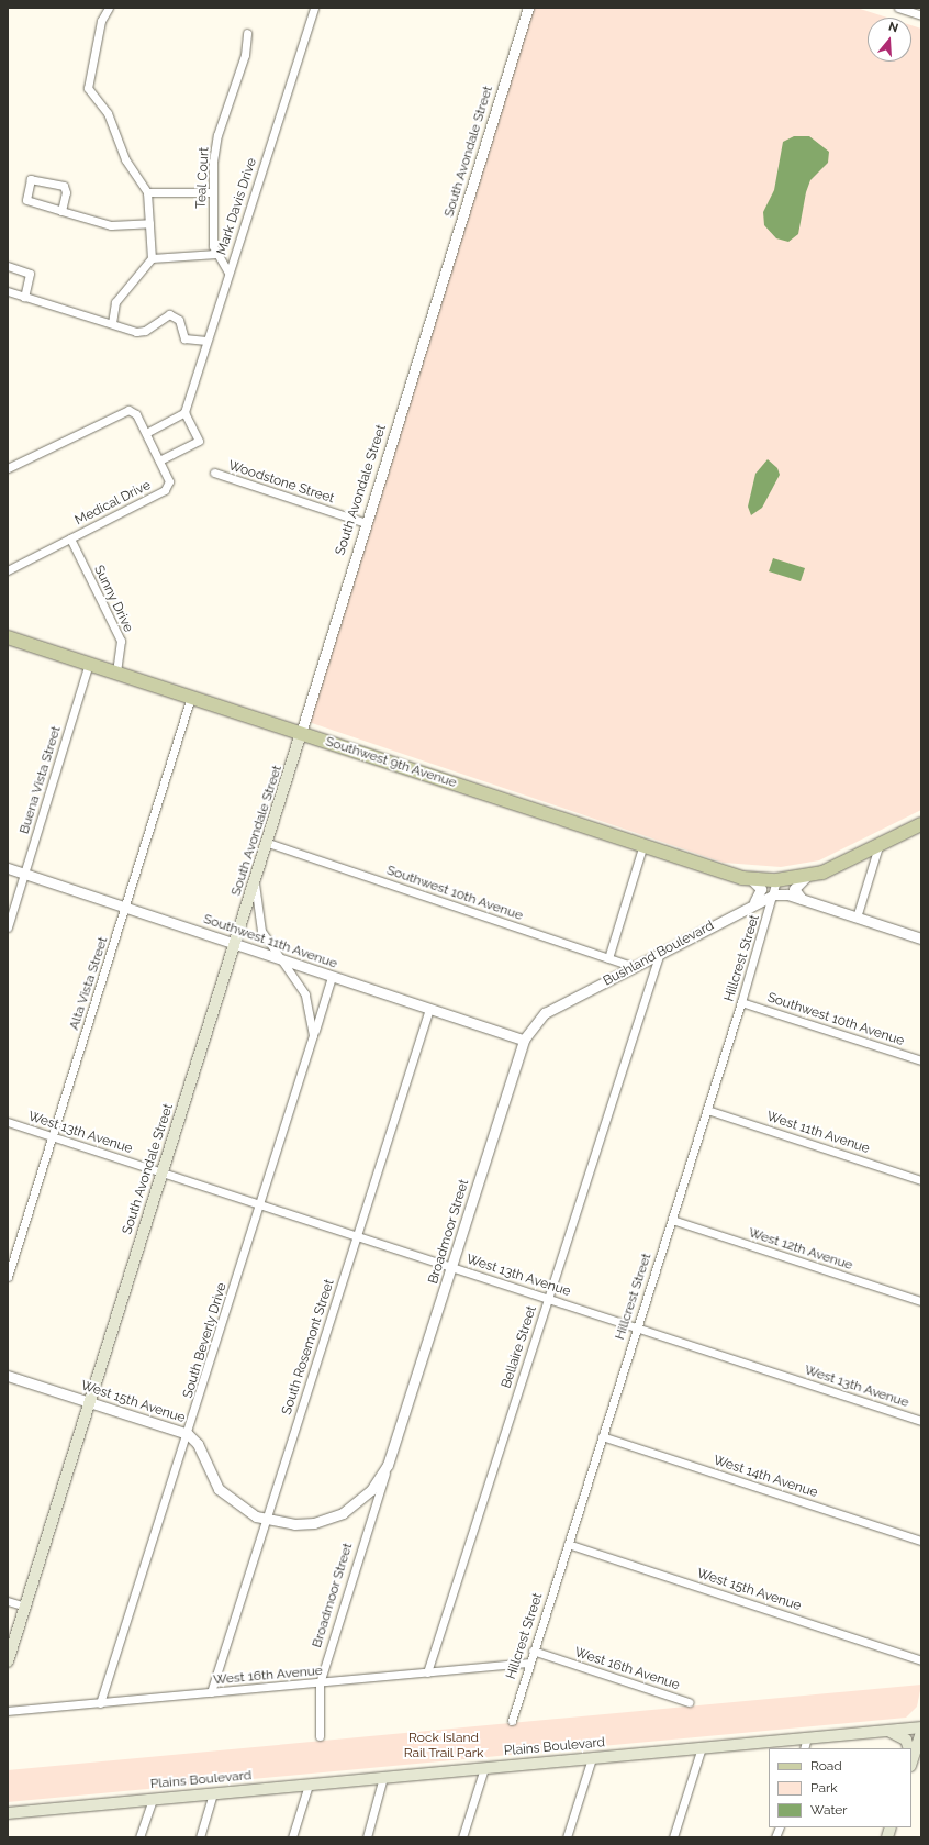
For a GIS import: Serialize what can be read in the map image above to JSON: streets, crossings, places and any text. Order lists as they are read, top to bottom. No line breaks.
{"streets":{"main road":["South Avondale Street","Southwest 9th Avenue","Bushland Boulevard","Plains Boulevard"],"street":["Teal Court","Mark Davis Drive","Woodstone Street","Medical Drive","Sunny Drive","Buena Vista Street","Southwest 10th Avenue","Southwest 11th Avenue","Hillcrest Street","Alta Vista Street","West 13th Avenue","West 11th Avenue","Broadmoor Street","West 12th Avenue","South Beverly Drive","South Rosemont Street","Bellaire Street","West 15th Avenue","West 14th Avenue","West 16th Avenue"]},"crossings":[["South Avondale Street","Woodstone Street"],["South Avondale Street","Southwest 9th Avenue"],["South Avondale Street","Southwest 10th Avenue"],["South Avondale Street","Southwest 11th Avenue"],["South Avondale Street","West 13th Avenue"],["South Avondale Street","South Beverly Drive"],["South Avondale Street","West 15th Avenue"],["Teal Court","Mark Davis Drive"],["Medical Drive","Sunny Drive"],["Sunny Drive","Southwest 9th Avenue"],["Southwest 9th Avenue","Buena Vista Street"],["Southwest 9th Avenue","Bushland Boulevard"],["Southwest 9th Avenue","Hillcrest Street"],["Southwest 9th Avenue","Alta Vista Street"],["Buena Vista Street","Southwest 11th Avenue"],["Southwest 10th Avenue","Bushland Boulevard"],["Southwest 10th Avenue","Hillcrest Street"],["Southwest 11th Avenue","Alta Vista Street"],["Southwest 11th Avenue","Broadmoor Street"],["Southwest 11th Avenue","South Beverly Drive"],["Southwest 11th Avenue","South Rosemont Street"],["Bushland Boulevard","Hillcrest Street"],["Bushland Boulevard","Broadmoor Street"],["Bushland Boulevard","Bellaire Street"],["Hillcrest Street","West 13th Avenue"],["Hillcrest Street","West 11th Avenue"],["Hillcrest Street","West 12th Avenue"],["Hillcrest Street","West 15th Avenue"],["Hillcrest Street","West 14th Avenue"],["Hillcrest Street","West 16th Avenue"],["Alta Vista Street","West 13th Avenue"],["West 13th Avenue","Broadmoor Street"],["West 13th Avenue","South Beverly Drive"],["West 13th Avenue","South Rosemont Street"],["West 13th Avenue","Bellaire Street"],["Broadmoor Street","West 15th Avenue"],["Broadmoor Street","West 16th Avenue"],["South Beverly Drive","West 15th Avenue"],["South Beverly Drive","West 16th Avenue"],["South Rosemont Street","West 15th Avenue"],["South Rosemont Street","West 16th Avenue"],["Bellaire Street","West 16th Avenue"]],"parks":["Rock Island Rail Trail Park"],"legend":["Road","Park","Water"],"north":"top"}
